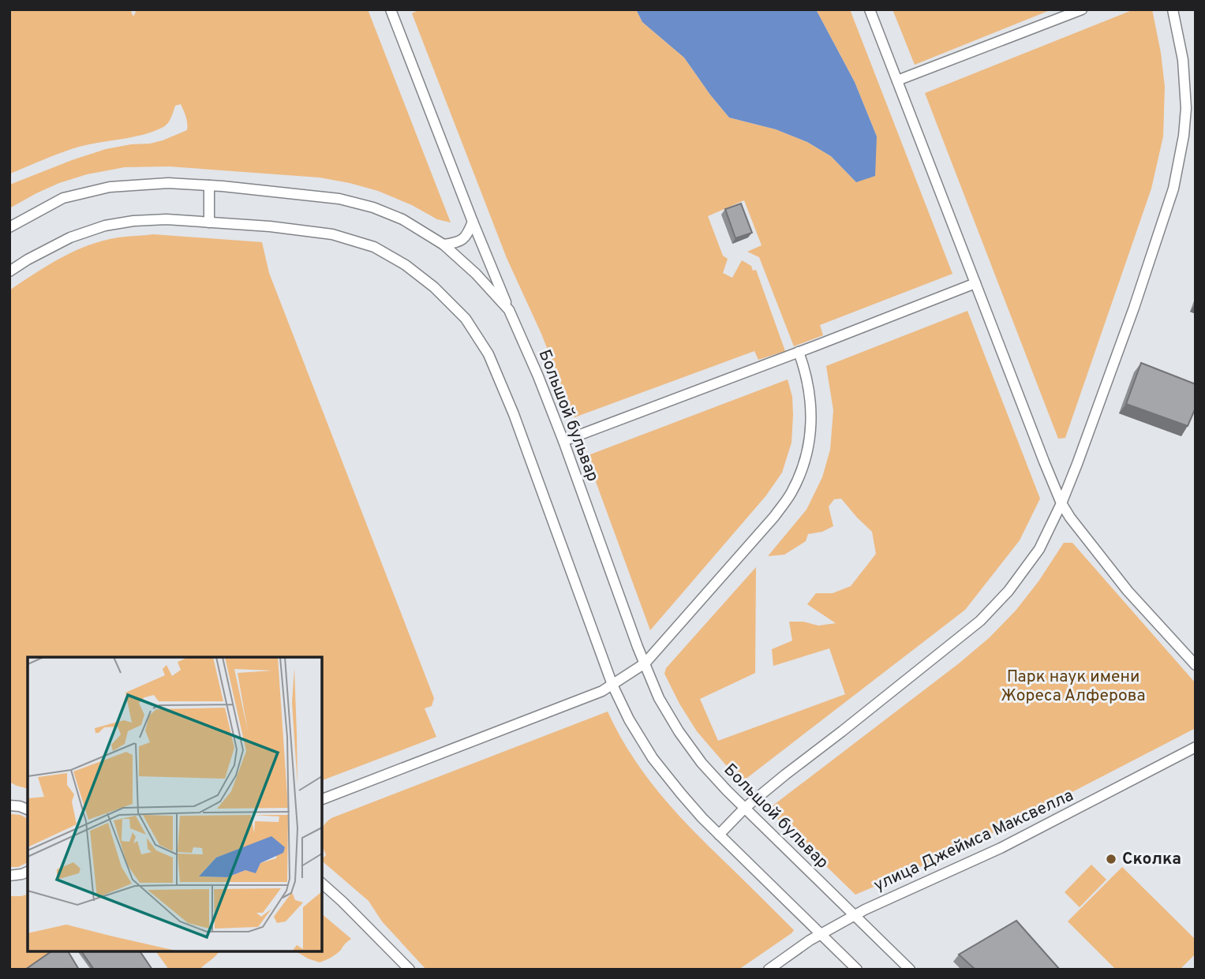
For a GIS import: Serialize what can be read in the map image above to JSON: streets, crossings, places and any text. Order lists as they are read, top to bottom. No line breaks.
{"streets":{"street":["Большой бульвар","улица Джеймса Максвелла"]},"crossings":[["Большой бульвар","улица Джеймса Максвелла"]],"parks":["Парк наук имени Жореса Алферова"],"places":["Сколка"]}
